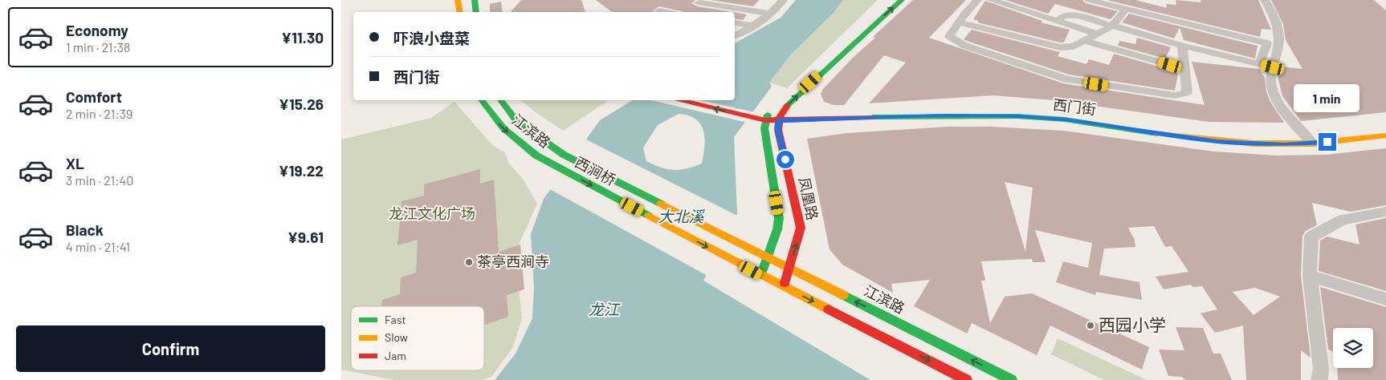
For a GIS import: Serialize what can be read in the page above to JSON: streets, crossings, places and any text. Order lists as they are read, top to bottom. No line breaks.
{"streets":{"street":["西门街","江滨路","西涧桥","凤凰路"]},"crossings":[["西门街","凤凰路"],["江滨路","西涧桥"],["江滨路","凤凰路"]],"water":["大北溪","龙江"],"parks":["龙江文化广场"],"places":["茶亭西涧寺","西园小学"],"legend":["Fast","Slow","Jam"],"page":{"list":[{"name":"Economy","note":"1 min · 21:38","value":"¥11.30"},{"name":"Comfort","note":"2 min · 21:39","value":"¥15.26"},{"name":"XL","note":"3 min · 21:40","value":"¥19.22"},{"name":"Black","note":"4 min · 21:41","value":"¥9.61"}],"banner":["吓浪小盘菜","西门街"],"bubble":"1 min","buttons":"Confirm"}}
